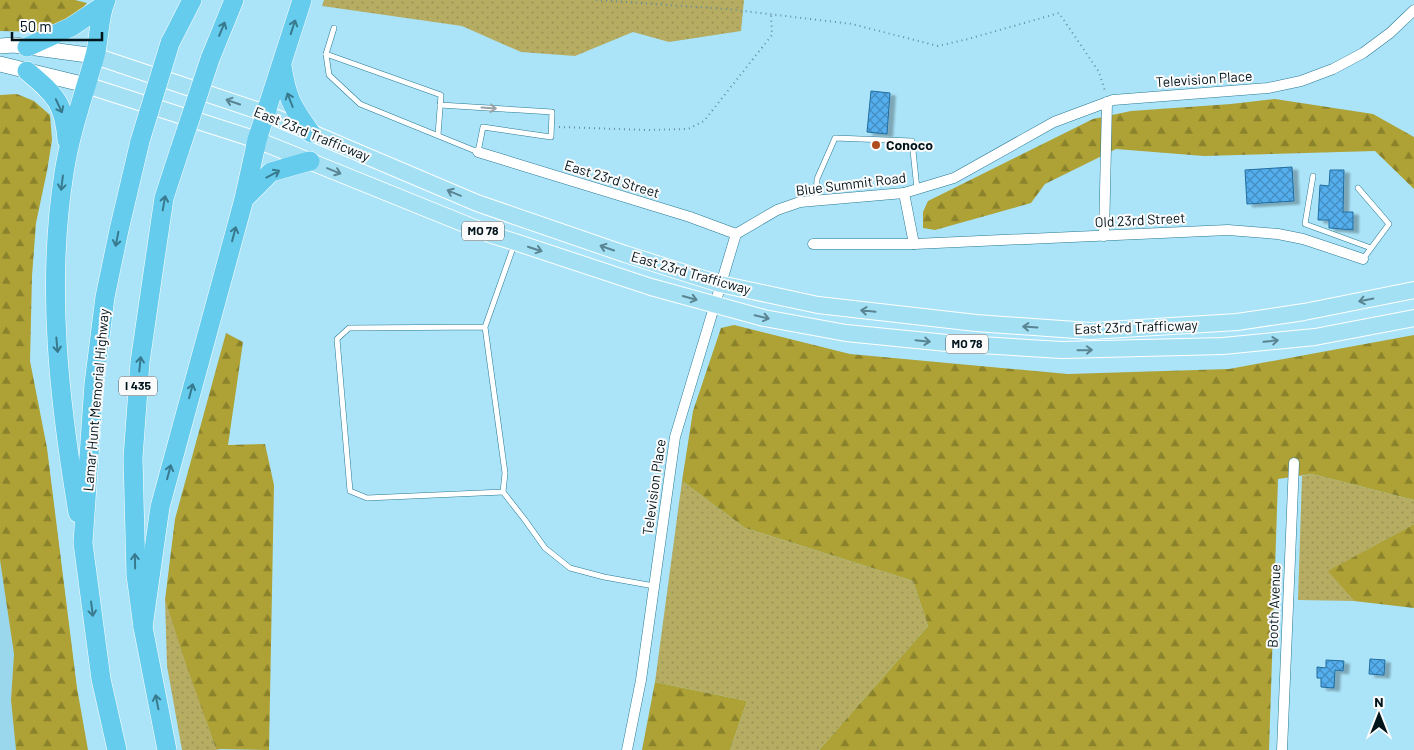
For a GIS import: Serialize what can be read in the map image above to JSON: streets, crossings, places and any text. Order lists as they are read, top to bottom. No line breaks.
{"streets":{"highway":["I 435","Lamar Hunt Memorial Highway"],"main road":["East 23rd Trafficway","MO 78"],"street":["Television Place","East 23rd Street","Blue Summit Road","Old 23rd Street","Booth Avenue"]},"crossings":[["Television Place","East 23rd Trafficway"],["Television Place","East 23rd Street"],["Television Place","Blue Summit Road"],["East 23rd Street","Blue Summit Road"]],"places":["Conoco"],"scale_bar":"50 m","north":"top"}
